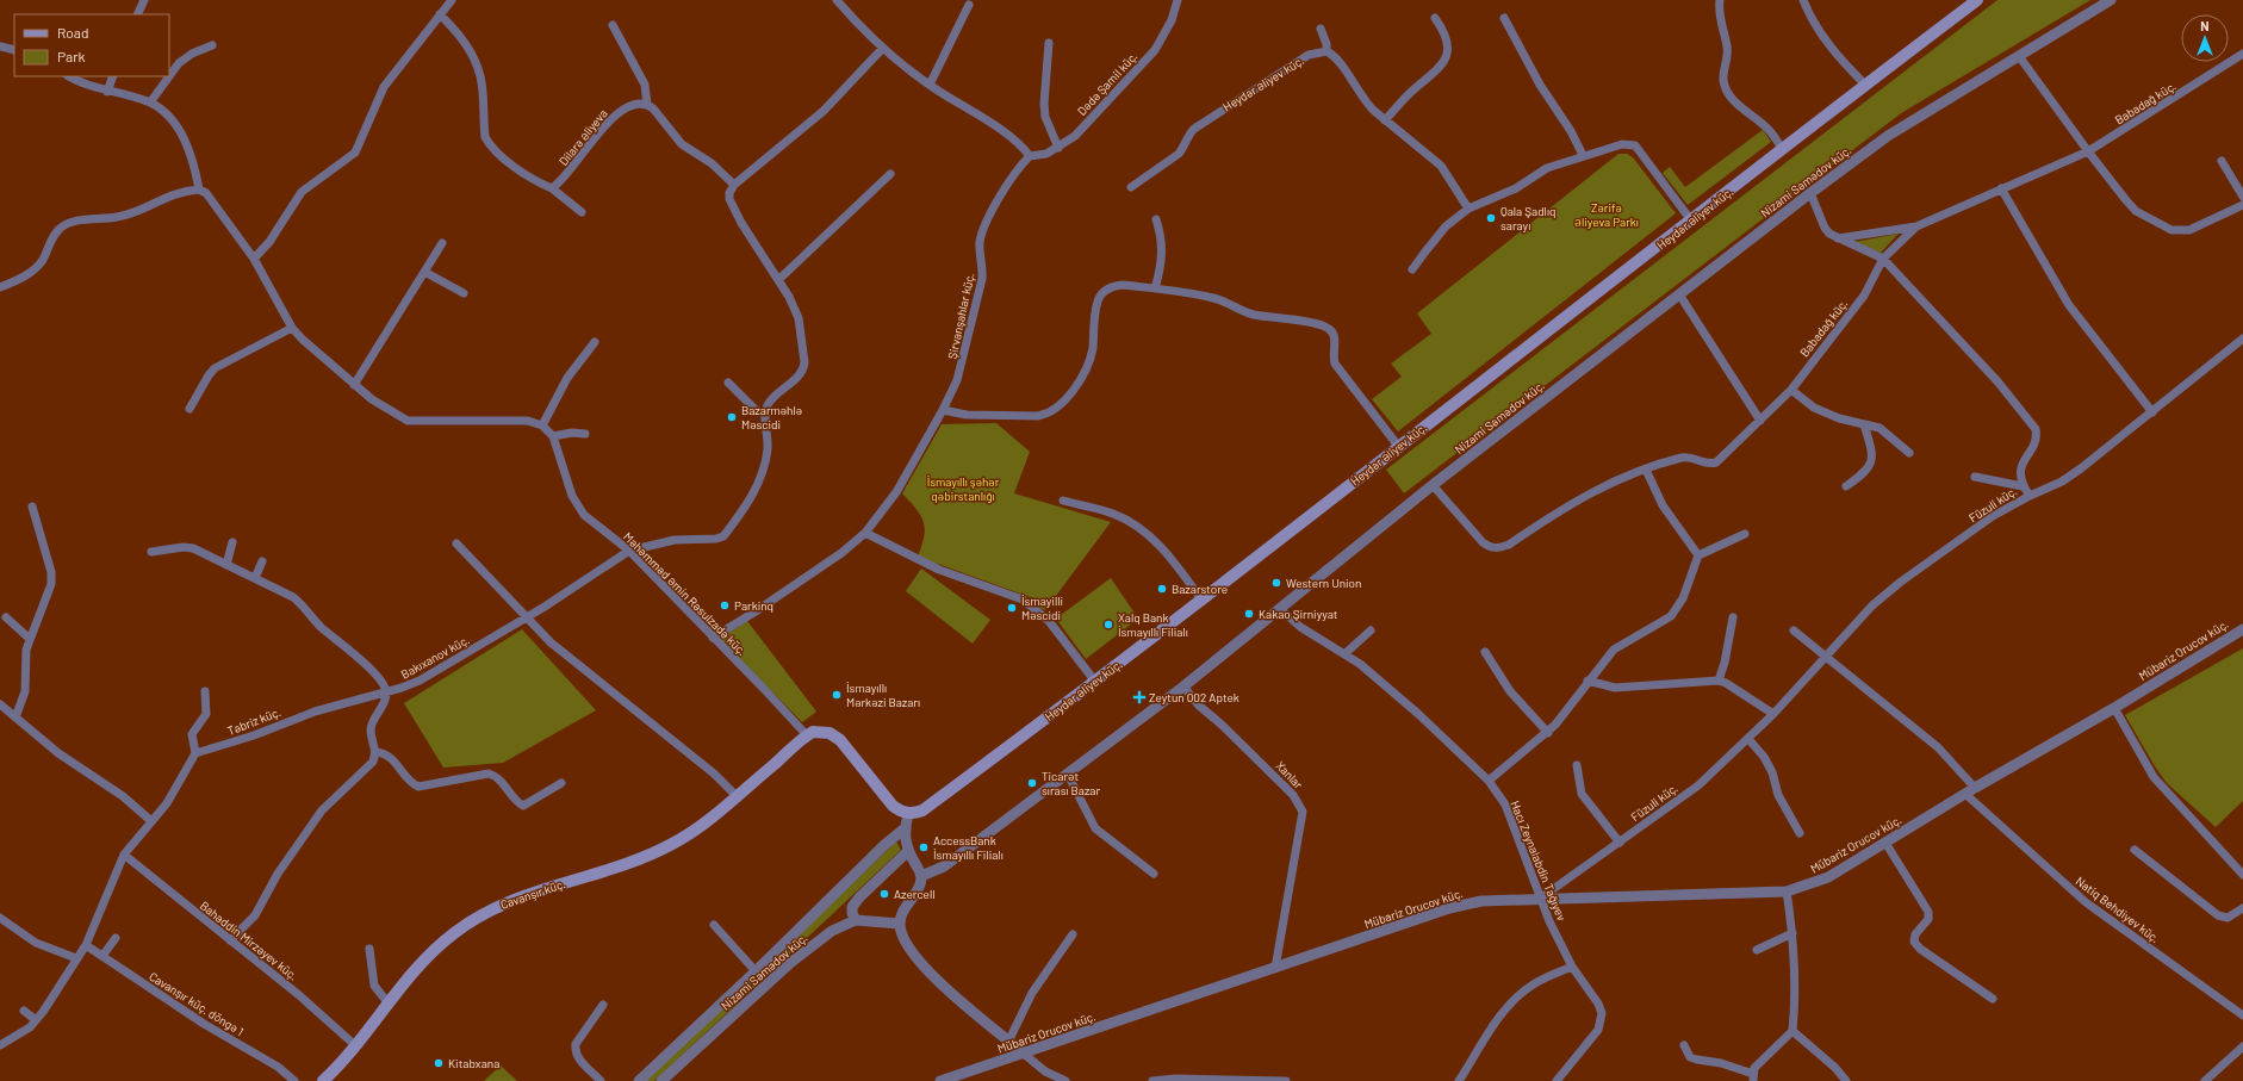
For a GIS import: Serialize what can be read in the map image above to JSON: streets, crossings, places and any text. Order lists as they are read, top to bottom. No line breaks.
{"streets":{"main road":["Heydər Əliyev küç.","Cavanşır küç."],"street":["Dədə Şamil küç.","Babadağ küç.","Dilarə Əliyeva","Nizami Səmədov küç.","Şirvanşahlar küç.","Füzuli küç.","Məhəmməd Əmin Rəsulzadə küç.","Mübariz Orucov küç.","Bakıxanov küç.","Təbriz küç.","Xanlar","Hacı Zeynalabdin Tağıyev","Natiq Behdiyev küç.","Bahəddin Mirzəyev küç.","Cavanşır küç. döngə 1"]},"crossings":[["Dədə Şamil küç.","Şirvanşahlar küç."],["Heydər Əliyev küç.","Cavanşır küç."],["Babadağ küç.","Nizami Səmədov küç."],["Nizami Səmədov küç.","Xanlar"],["Nizami Səmədov küç.","Hacı Zeynalabdin Tağıyev"],["Şirvanşahlar küç.","Məhəmməd Əmin Rəsulzadə küç."],["Füzuli küç.","Mübariz Orucov küç."],["Füzuli küç.","Hacı Zeynalabdin Tağıyev"],["Məhəmməd Əmin Rəsulzadə küç.","Bakıxanov küç."],["Məhəmməd Əmin Rəsulzadə küç.","Cavanşır küç."],["Mübariz Orucov küç.","Xanlar"],["Mübariz Orucov küç.","Hacı Zeynalabdin Tağıyev"],["Mübariz Orucov küç.","Natiq Behdiyev küç."],["Bakıxanov küç.","Təbriz küç."],["Cavanşır küç.","Bahəddin Mirzəyev küç."]],"parks":["Zərifə Əliyeva Parkı","İsmayıllı şəhər qəbirstanlığı"],"places":{"other":["Qala Şadlıq sarayı","Bazarməhlə Məscidi","Western Union","Bazarstore","Parkinq","İsmayilli Məscidi","Kakao Şirniyyat","Xalq Bank İsmayıllı Filialı","İsmayıllı Mərkəzi Bazarı","Ticarət sırası Bazar","AccessBank İsmayıllı Filialı","Azercell","Kitabxana"],"health":["Zeytun 002 Aptek"]},"legend":["Road","Park"],"north":"top"}
